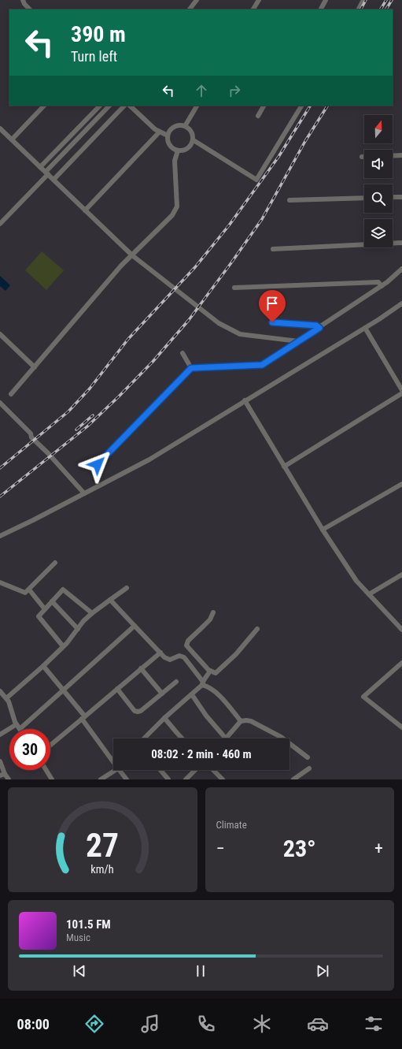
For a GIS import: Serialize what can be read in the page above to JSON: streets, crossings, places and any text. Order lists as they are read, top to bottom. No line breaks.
{"north":"top","page":{"turn":["390 m","Turn left"],"limit":"30","trip":"08:02 · 2 min · 460 m","tile":"Climate","heat":["−","23°","+"],"song":["101.5 FM","Music"],"tabs":"08:00","gauge":["27","km/h"]}}
